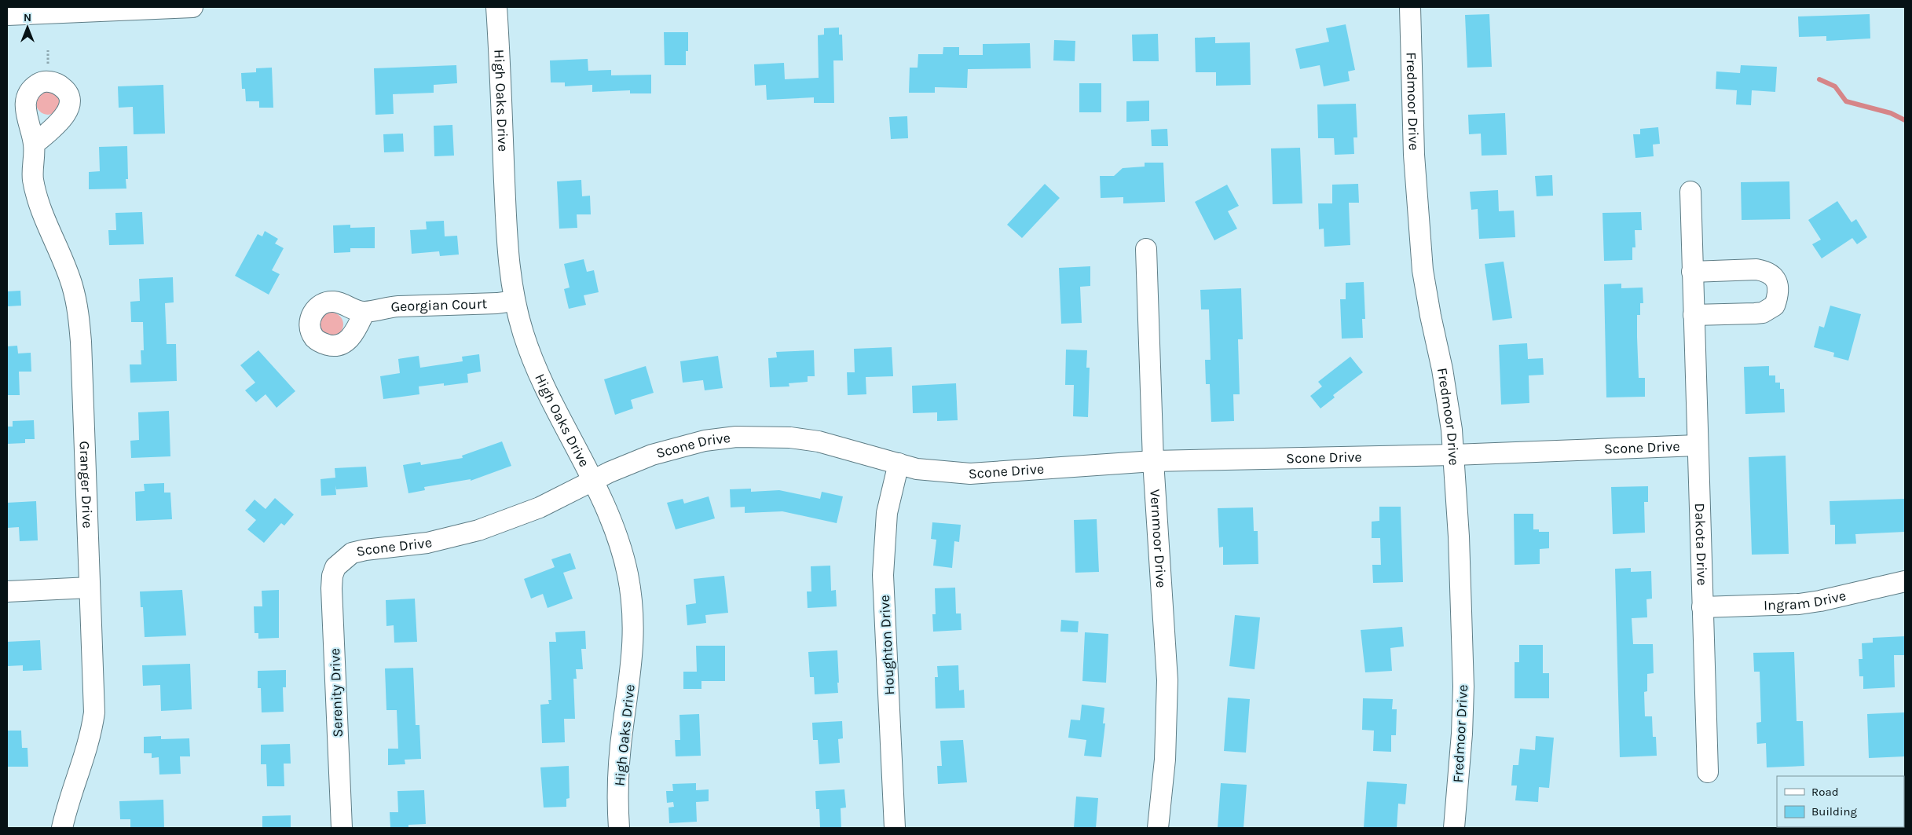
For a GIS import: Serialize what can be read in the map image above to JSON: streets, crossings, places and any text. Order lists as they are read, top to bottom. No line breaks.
{"streets":{"street":["High Oaks Drive","Fredmoor Drive","Georgian Court","Scone Drive","Granger Drive","Vernmoor Drive","Dakota Drive","Ingram Drive","Houghton Drive","Serenity Drive"]},"crossings":[["High Oaks Drive","Georgian Court"],["High Oaks Drive","Scone Drive"],["Fredmoor Drive","Scone Drive"],["Scone Drive","Vernmoor Drive"],["Scone Drive","Dakota Drive"],["Scone Drive","Houghton Drive"],["Scone Drive","Serenity Drive"],["Dakota Drive","Ingram Drive"]],"legend":["Road","Building"],"north":"top"}
